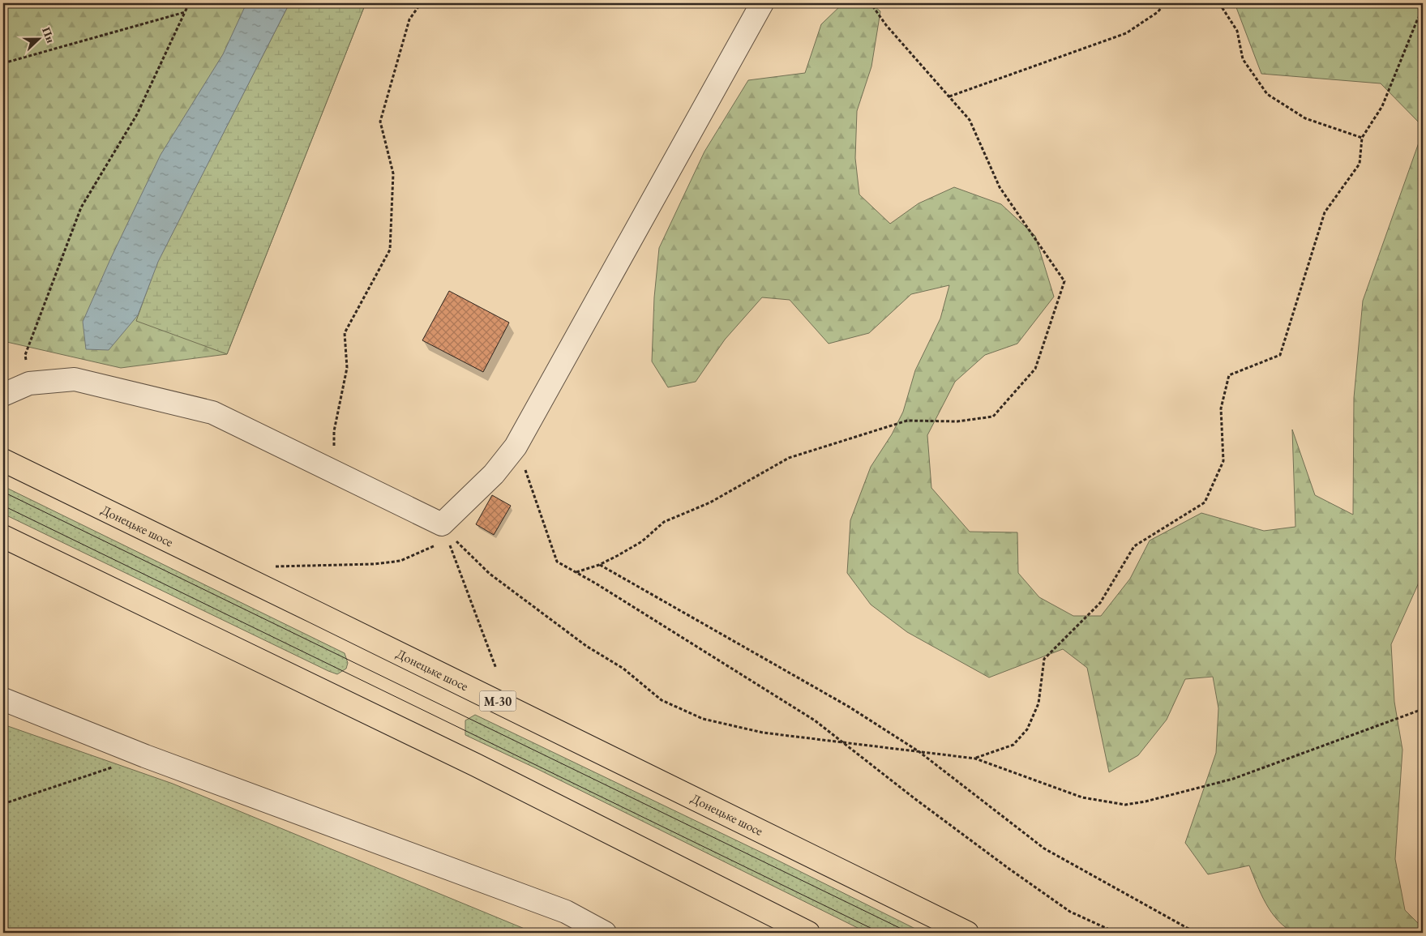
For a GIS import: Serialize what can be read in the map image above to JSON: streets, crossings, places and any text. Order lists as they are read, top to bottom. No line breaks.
{"streets":{"highway":["Донецьке шосе","М-30"]},"north":"right"}
